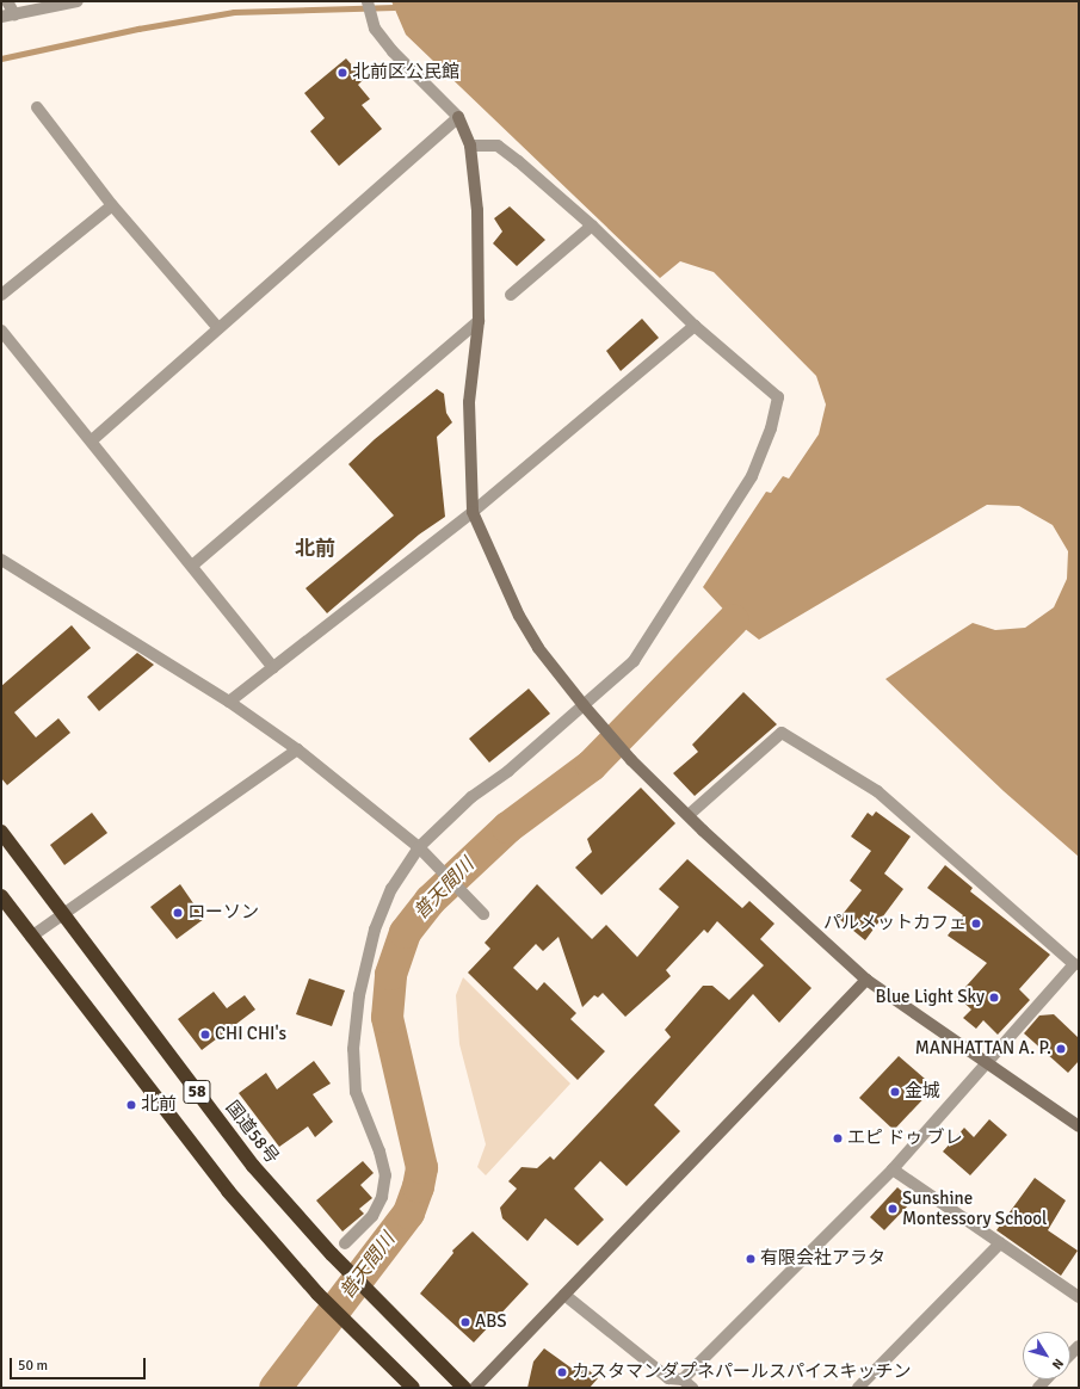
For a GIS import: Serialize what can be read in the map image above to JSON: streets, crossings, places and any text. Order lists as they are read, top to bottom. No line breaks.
{"streets":{"highway":["58","国道58号"]},"districts":["北前"],"water":["普天間川"],"places":["北前区公民館","ローソン","パルメットカフェ","Blue Light Sky","CHI CHI's","MANHATTAN A. P.","金城","北前","エピ ドゥ ブレ","Sunshine Montessory School","有限会社アラタ","ABS","カスタマンダプネパールスパイスキッチン"],"scale_bar":"50 m","north":"bottom right"}
